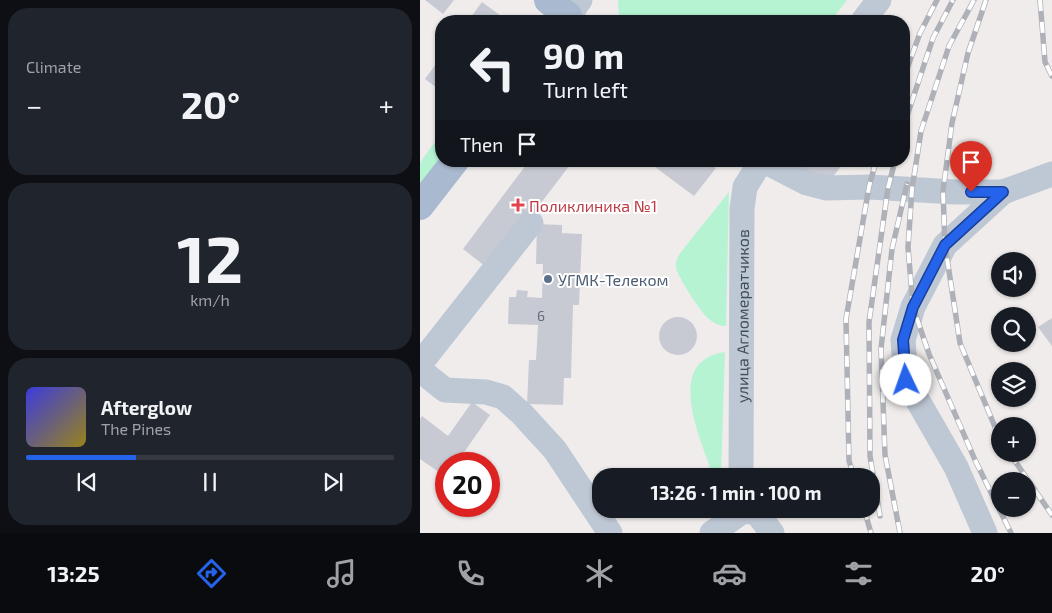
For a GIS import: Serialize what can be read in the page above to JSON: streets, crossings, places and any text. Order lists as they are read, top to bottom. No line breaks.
{"streets":{"street":["улица Агломератчиков"]},"places":{"health":["Поликлиника №1"],"other":["УГМК-Телеком"]},"house_numbers":["6"],"page":{"tile":["Climate",["12","km/h"]],"turn":["90 m","Turn left"],"heat":["−","20°","+"],"then":"Then","map_buttons":["+","−"],"song":["Afterglow","The Pines"],"limit":"20","trip":"13:26 · 1 min · 100 m","tabs":["13:25","20°"]}}
